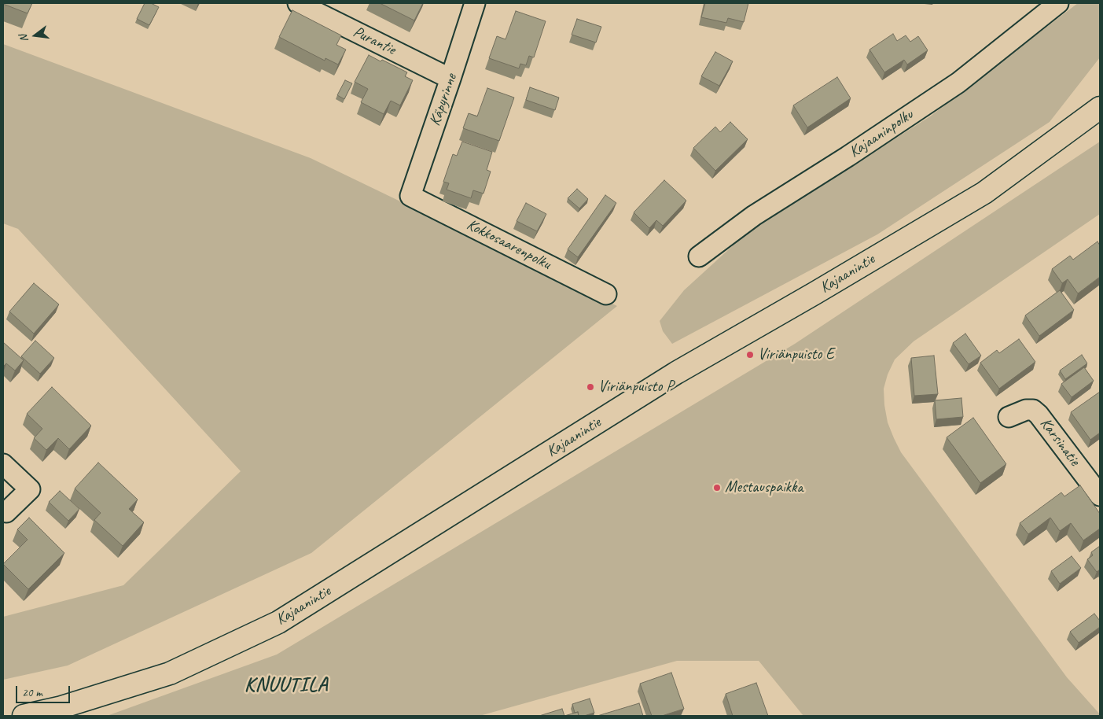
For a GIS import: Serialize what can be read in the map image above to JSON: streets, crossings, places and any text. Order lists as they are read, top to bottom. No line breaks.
{"streets":{"main road":["Kajaanintie"],"street":["Purantie","Käpyrinne","Kajaaninpolku","Kokkosaarenpolku","Karsinatie"]},"crossings":[["Purantie","Käpyrinne"],["Käpyrinne","Kokkosaarenpolku"]],"districts":["KNUUTILA"],"places":["Viriänpuisto E","Viriänpuisto P","Mestauspaikka"],"scale_bar":"20 m","north":"left"}
